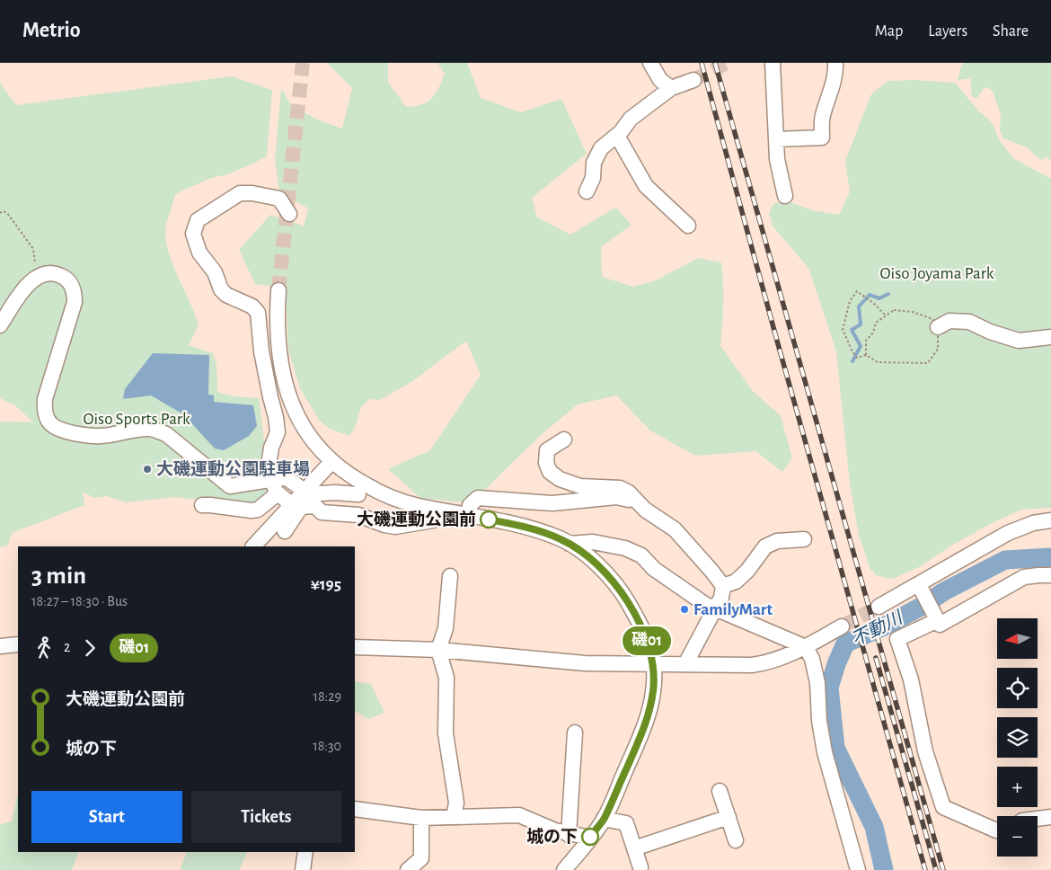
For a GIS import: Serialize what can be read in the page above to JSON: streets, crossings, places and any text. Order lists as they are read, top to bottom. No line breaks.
{"water":["不動川"],"parks":["Oiso Joyama Park","Oiso Sports Park"],"places":["大磯運動公園駐車場","大磯運動公園前","FamilyMart","城の下"],"lines":["bus line 磯01"],"north":"left","page":{"header":"Metrio","nav":["Map","Layers","Share"],"on_map":"磯01","heading":["3 min","18:27 – 18:30 · Bus","¥195"],"map_buttons":["+","−"],"legs":["2","磯01"],"list":[{"name":"大磯運動公園前","value":"18:29"},{"name":"城の下","value":"18:30"}],"buttons":["Start","Tickets"]}}
